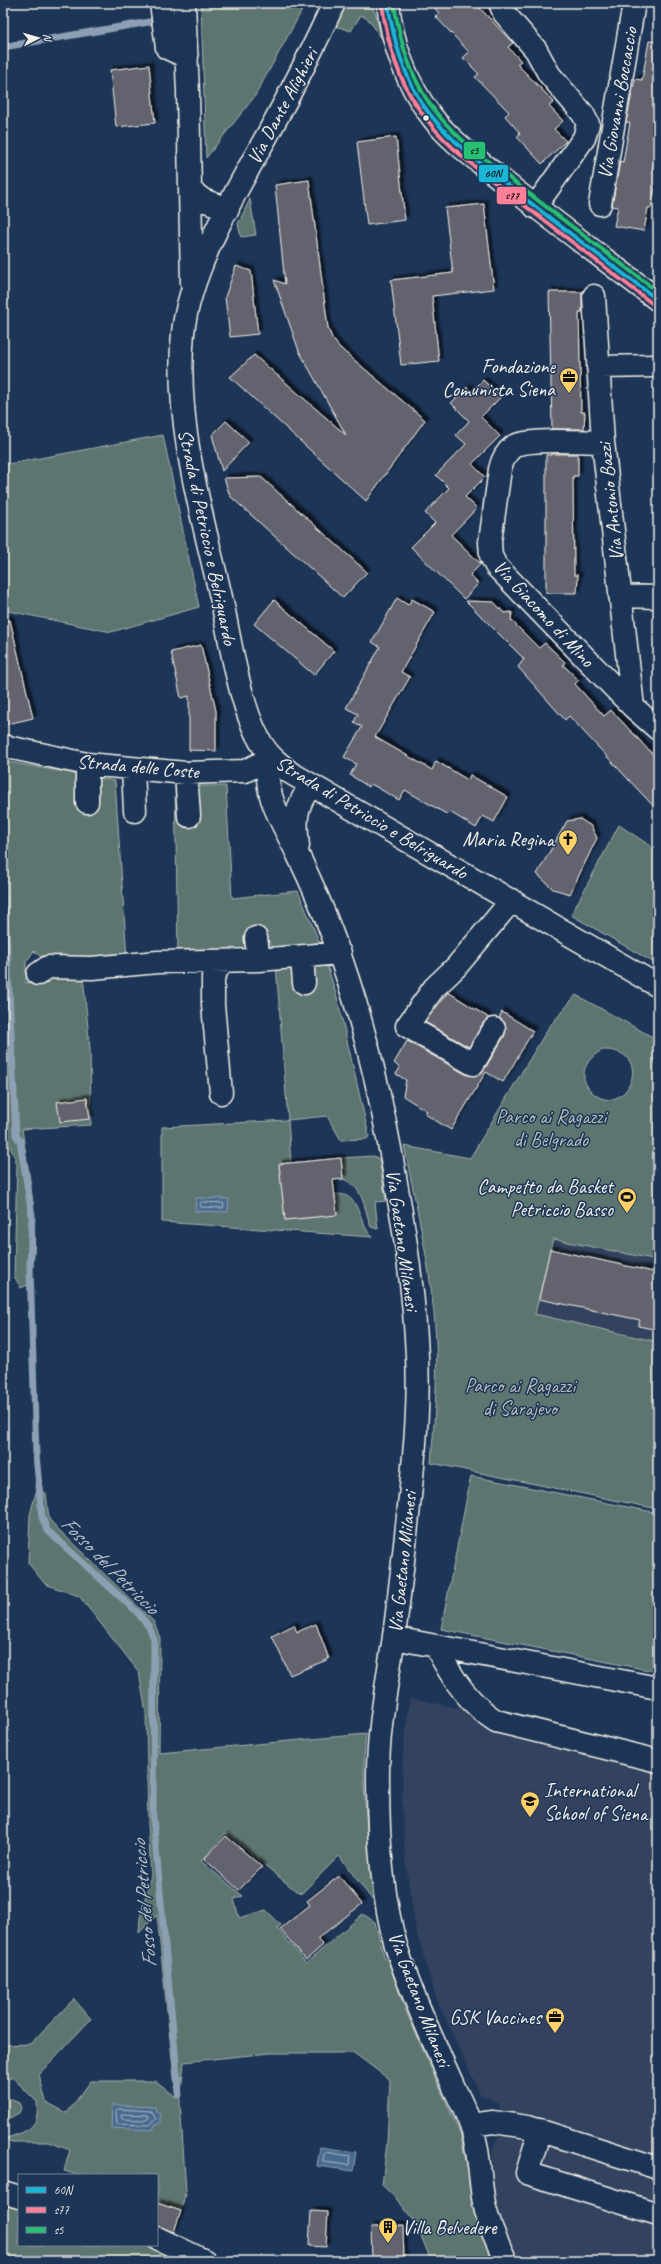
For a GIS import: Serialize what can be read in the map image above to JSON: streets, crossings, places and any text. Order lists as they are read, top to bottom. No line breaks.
{"streets":{"street":["Via Giovanni Boccaccio","Via Dante Alighieri","Via Antonio Bazzi","Strada di Petriccio e Belriguardo","Via Giacomo di Mino","Strada delle Coste","Via Gaetano Milanesi"]},"crossings":[["Via Dante Alighieri","Strada di Petriccio e Belriguardo"],["Via Antonio Bazzi","Via Giacomo di Mino"],["Strada di Petriccio e Belriguardo","Strada delle Coste"],["Strada di Petriccio e Belriguardo","Via Gaetano Milanesi"],["Strada delle Coste","Via Gaetano Milanesi"]],"water":["Fosso del Petriccio"],"parks":["Parco ai Ragazzi di Belgrado","Parco ai Ragazzi di Sarajevo"],"places":{"office":["Fondazione Comunista Siena","GSK Vaccines"],"church":["Maria Regina"],"sports":["Campetto da Basket Petriccio Basso"],"school or university":["International School of Siena"],"building":["Villa Belvedere"]},"lines":["transit line 60N","transit line s5","transit line s77"],"legend":["60N","s77","s5"],"north":"right"}
